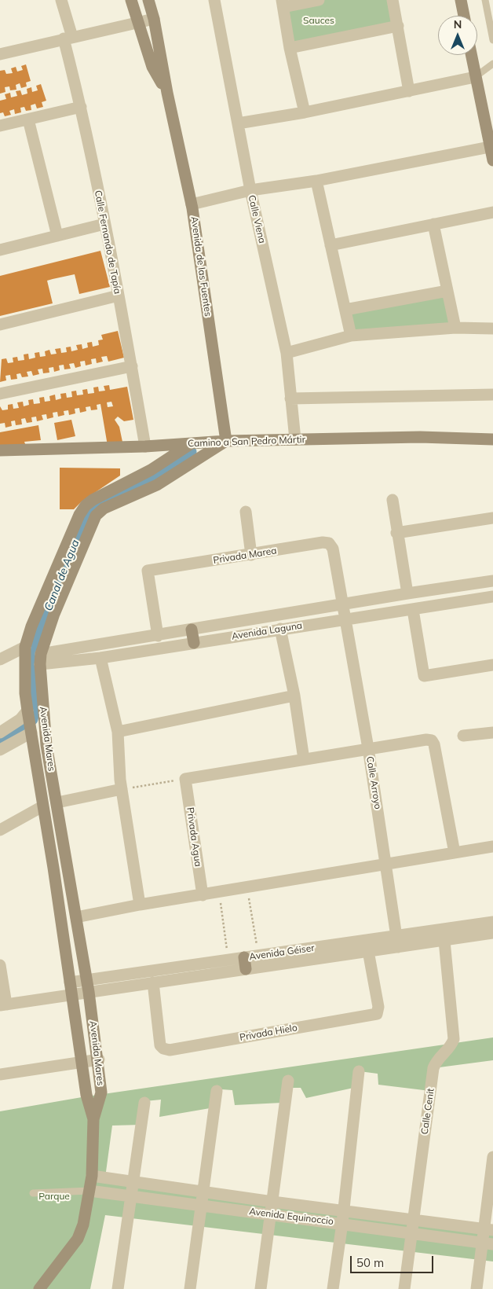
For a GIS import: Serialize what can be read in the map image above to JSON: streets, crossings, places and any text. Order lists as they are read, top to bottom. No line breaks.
{"streets":{"main road":["Avenida de las Fuentes","Camino a San Pedro Mártir","Avenida Mares"],"street":["Calle Viena","Calle Fernando de Tapía","Privada Marea","Avenida Laguna","Calle Arroyo","Privada Agua","Avenida Géiser","Privada Hielo","Calle Cenit","Avenida Equinoccio"]},"crossings":[["Calle Viena","Camino a San Pedro Mártir"],["Calle Fernando de Tapía","Camino a San Pedro Mártir"],["Avenida de las Fuentes","Camino a San Pedro Mártir"],["Avenida de las Fuentes","Avenida Mares"],["Camino a San Pedro Mártir","Avenida Mares"],["Privada Marea","Avenida Laguna"],["Privada Marea","Calle Arroyo"],["Avenida Laguna","Avenida Mares"],["Avenida Laguna","Calle Arroyo"],["Avenida Mares","Avenida Géiser"],["Avenida Mares","Avenida Equinoccio"],["Calle Arroyo","Avenida Géiser"],["Avenida Géiser","Privada Hielo"],["Avenida Géiser","Calle Cenit"],["Calle Cenit","Avenida Equinoccio"]],"water":["Canal de Agua"],"parks":["Sauces","Parque"],"scale_bar":"50 m","north":"top"}
